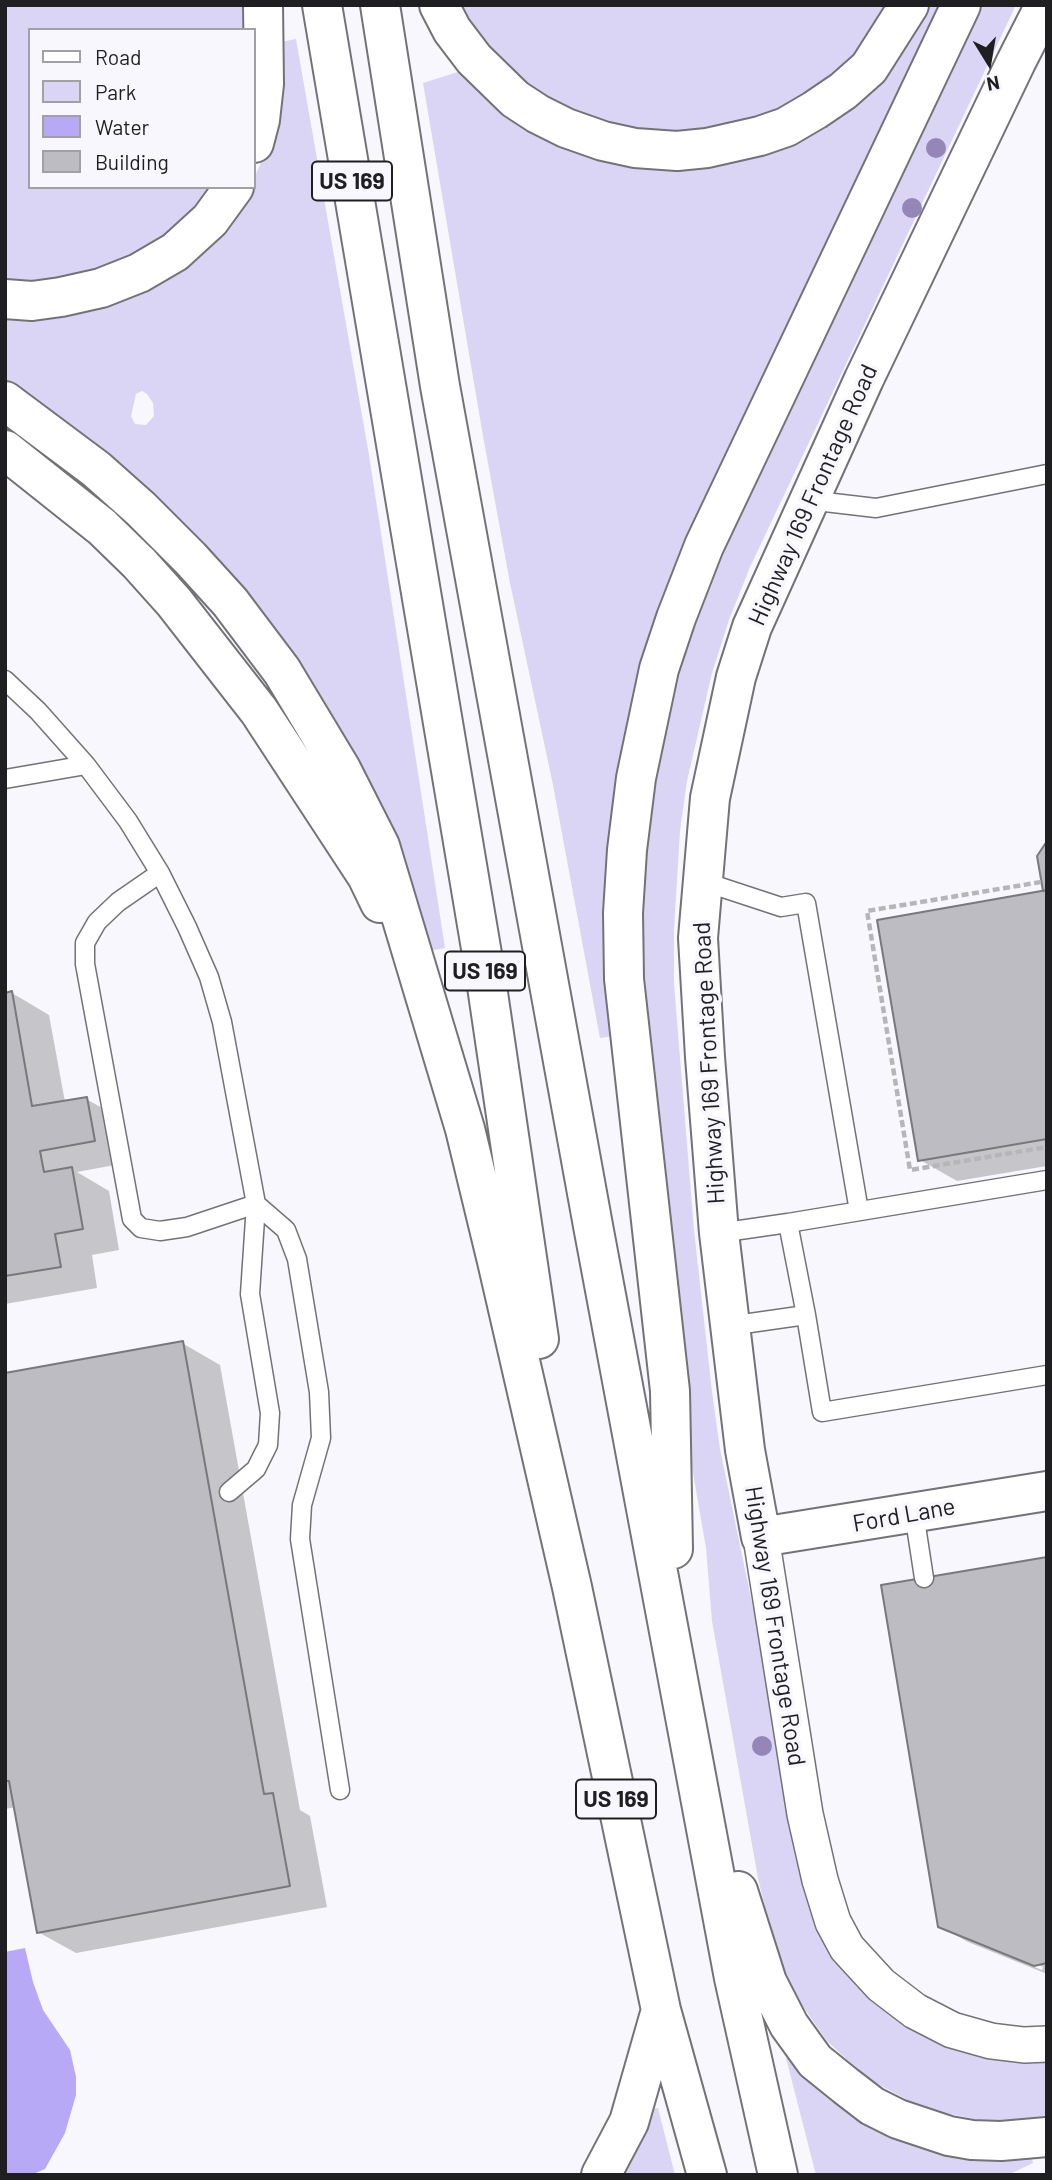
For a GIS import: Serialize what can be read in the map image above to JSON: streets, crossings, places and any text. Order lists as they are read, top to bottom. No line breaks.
{"streets":{"main road":["US 169","Highway 169 Frontage Road","Ford Lane"]},"crossings":[["Highway 169 Frontage Road","Ford Lane"]],"legend":["Road","Park","Water","Building"],"north":"bottom"}
